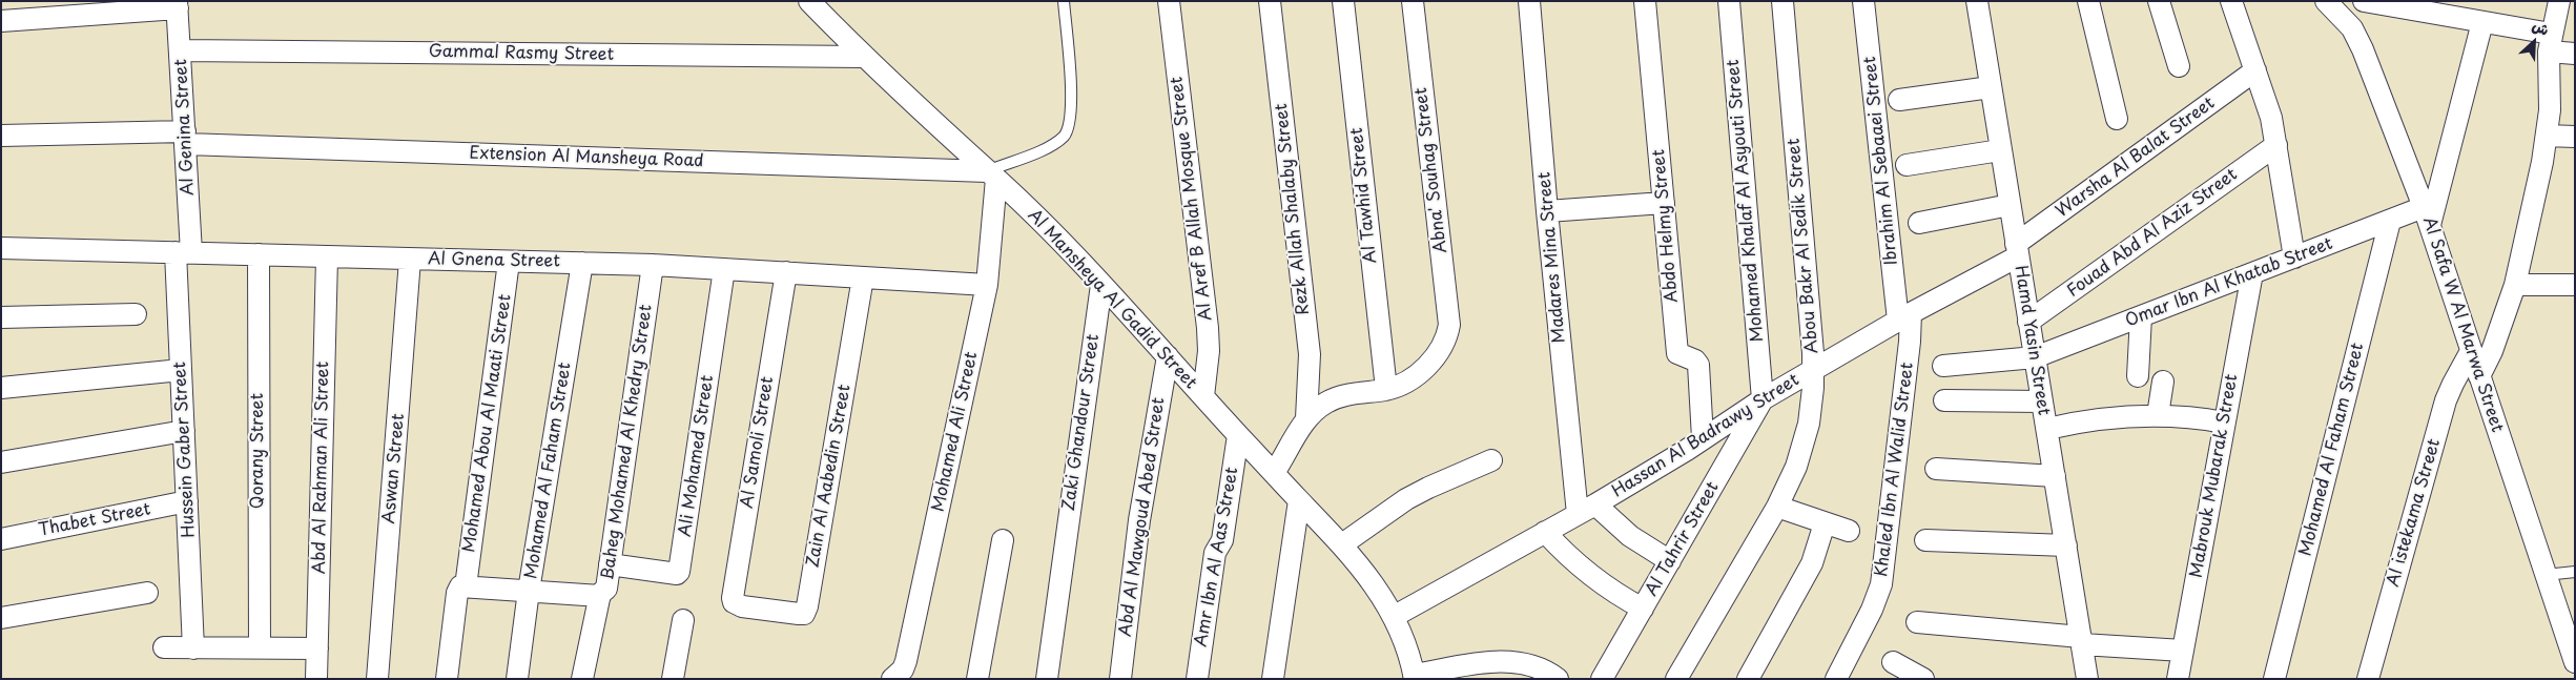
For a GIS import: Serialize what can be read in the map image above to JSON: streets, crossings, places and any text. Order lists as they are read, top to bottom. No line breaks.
{"streets":{"street":["Gammal Rasmy Street","Al Genina Street","Extension Al Mansheya Road","Warsha Al Balat Street","Ibrahim Al Sebaaei Street","Abna' Souhag Street","Al Tawhid Street","Al Aref B Allah Mosque Street","Mohamed Khalaf Al Asyouti Street","Rezk Allah Shalaby Street","Abdo Helmy Street","Fouad Abd Al Aziz Street","Abou Bakr Al Sedik Street","Madares Mina Street","Al Gnena Street","Omar Ibn Al Khatab Street","Al Mansheya Al Gadid Street","Al Safa W Al Marwa Street","Hamd Yasin Street","Zaki Ghandour Street","Mohamed Abou Al Maati Street","Mohamed Ali Street","Hassan Al Badrawy Street","Baheg Mohamed Al Khedry Street","Al Samoli Street","Hussein Gaber Street","Mohamed Al Faham Street","Qorany Street","Ali Mohamed Street","Abd Al Rahman Ali Street","Aswan Street","Khaled Ibn Al Walid Street","Zain Al Aabedin Street","Mabrouk Mubarak Street","Al istekama Street","Abd Al Mawgoud Abed Street","Thabet Street","Al Tahrir Street","Amr Ibn Al Aas Street"]},"crossings":[["Gammal Rasmy Street","Al Genina Street"],["Gammal Rasmy Street","Al Mansheya Al Gadid Street"],["Al Genina Street","Extension Al Mansheya Road"],["Al Genina Street","Al Gnena Street"],["Al Genina Street","Hussein Gaber Street"],["Extension Al Mansheya Road","Al Mansheya Al Gadid Street"],["Extension Al Mansheya Road","Mohamed Ali Street"],["Warsha Al Balat Street","Hamd Yasin Street"],["Warsha Al Balat Street","Hassan Al Badrawy Street"],["Ibrahim Al Sebaaei Street","Hassan Al Badrawy Street"],["Ibrahim Al Sebaaei Street","Khaled Ibn Al Walid Street"],["Abna' Souhag Street","Al Tawhid Street"],["Al Aref B Allah Mosque Street","Al Mansheya Al Gadid Street"],["Mohamed Khalaf Al Asyouti Street","Hassan Al Badrawy Street"],["Mohamed Khalaf Al Asyouti Street","Al Tahrir Street"],["Abdo Helmy Street","Hassan Al Badrawy Street"],["Fouad Abd Al Aziz Street","Hamd Yasin Street"],["Abou Bakr Al Sedik Street","Hassan Al Badrawy Street"],["Madares Mina Street","Hassan Al Badrawy Street"],["Al Gnena Street","Mohamed Abou Al Maati Street"],["Al Gnena Street","Mohamed Ali Street"],["Al Gnena Street","Baheg Mohamed Al Khedry Street"],["Al Gnena Street","Al Samoli Street"],["Al Gnena Street","Hussein Gaber Street"],["Al Gnena Street","Mohamed Al Faham Street"],["Al Gnena Street","Qorany Street"],["Al Gnena Street","Ali Mohamed Street"],["Al Gnena Street","Abd Al Rahman Ali Street"],["Al Gnena Street","Aswan Street"],["Al Gnena Street","Zain Al Aabedin Street"],["Omar Ibn Al Khatab Street","Al Safa W Al Marwa Street"],["Omar Ibn Al Khatab Street","Hamd Yasin Street"],["Omar Ibn Al Khatab Street","Mohamed Al Faham Street"],["Omar Ibn Al Khatab Street","Mabrouk Mubarak Street"],["Al Mansheya Al Gadid Street","Zaki Ghandour Street"],["Al Mansheya Al Gadid Street","Mohamed Ali Street"],["Al Mansheya Al Gadid Street","Hassan Al Badrawy Street"],["Al Mansheya Al Gadid Street","Abd Al Mawgoud Abed Street"],["Al Mansheya Al Gadid Street","Amr Ibn Al Aas Street"],["Al Safa W Al Marwa Street","Al istekama Street"],["Hamd Yasin Street","Hassan Al Badrawy Street"],["Hassan Al Badrawy Street","Khaled Ibn Al Walid Street"],["Hassan Al Badrawy Street","Al Tahrir Street"],["Baheg Mohamed Al Khedry Street","Ali Mohamed Street"],["Al Samoli Street","Zain Al Aabedin Street"],["Hussein Gaber Street","Thabet Street"]],"north":"top right"}
